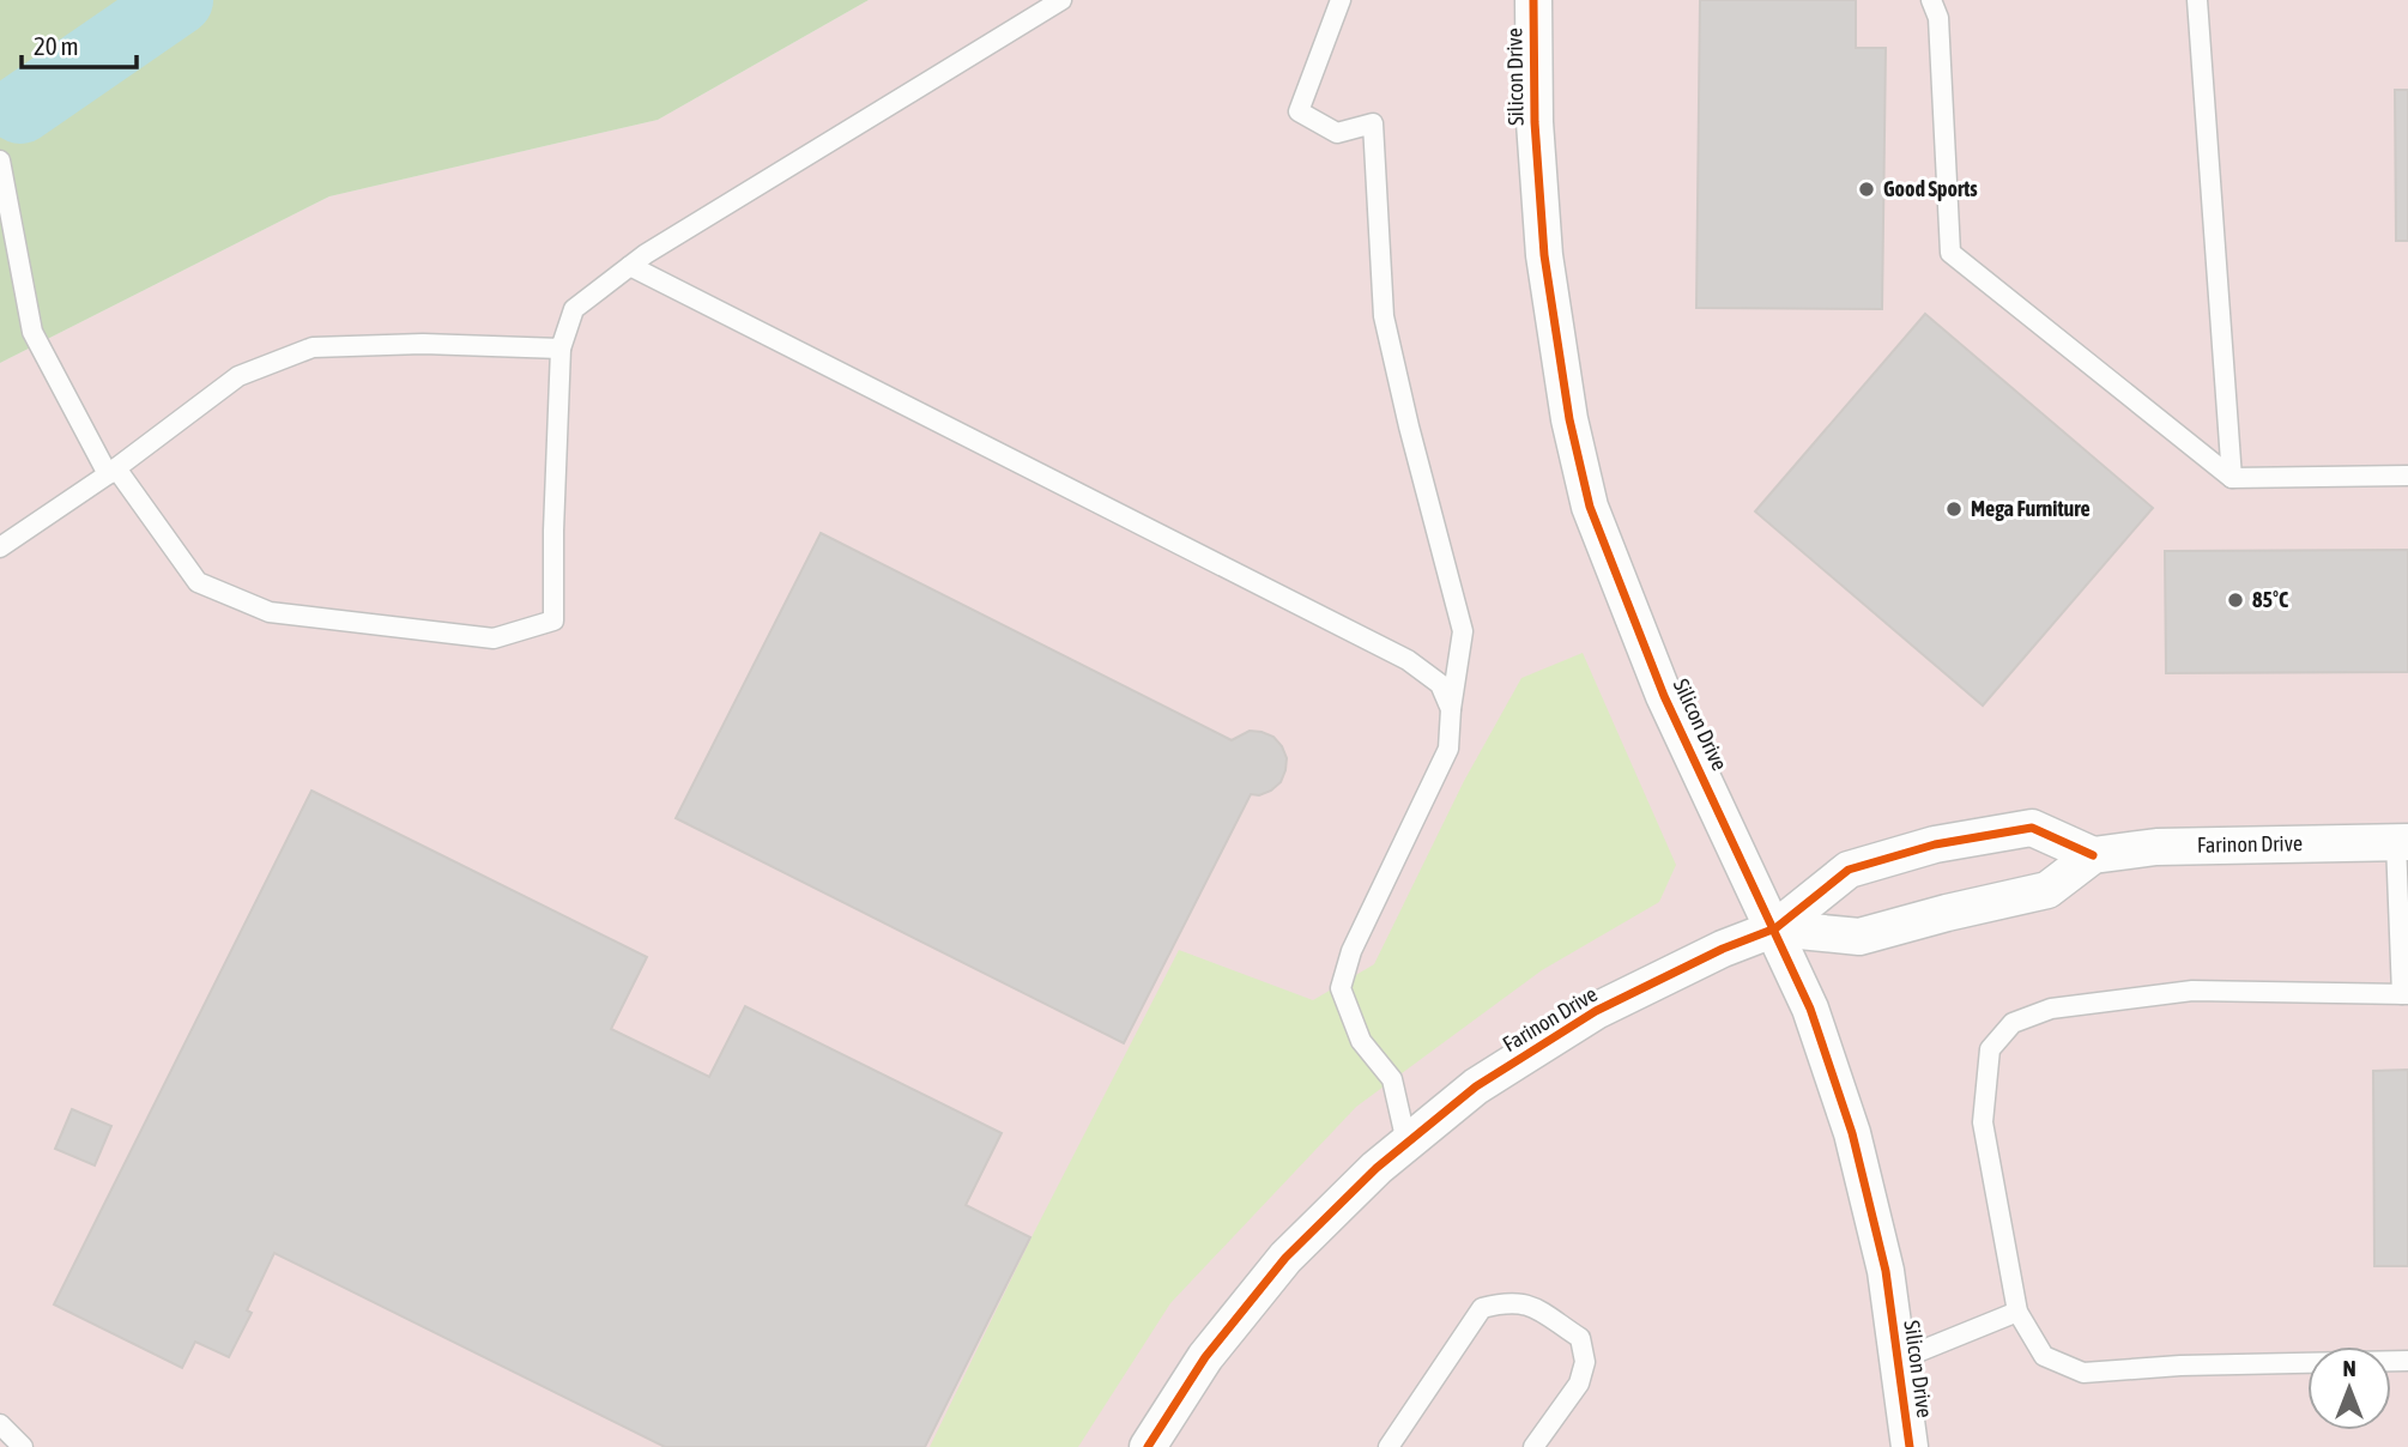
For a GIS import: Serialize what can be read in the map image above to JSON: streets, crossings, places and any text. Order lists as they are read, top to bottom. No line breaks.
{"streets":{"street":["Silicon Drive","Farinon Drive"]},"crossings":[["Silicon Drive","Farinon Drive"]],"places":["Good Sports","Mega Furniture","85°C"],"scale_bar":"20 m","north":"top"}
